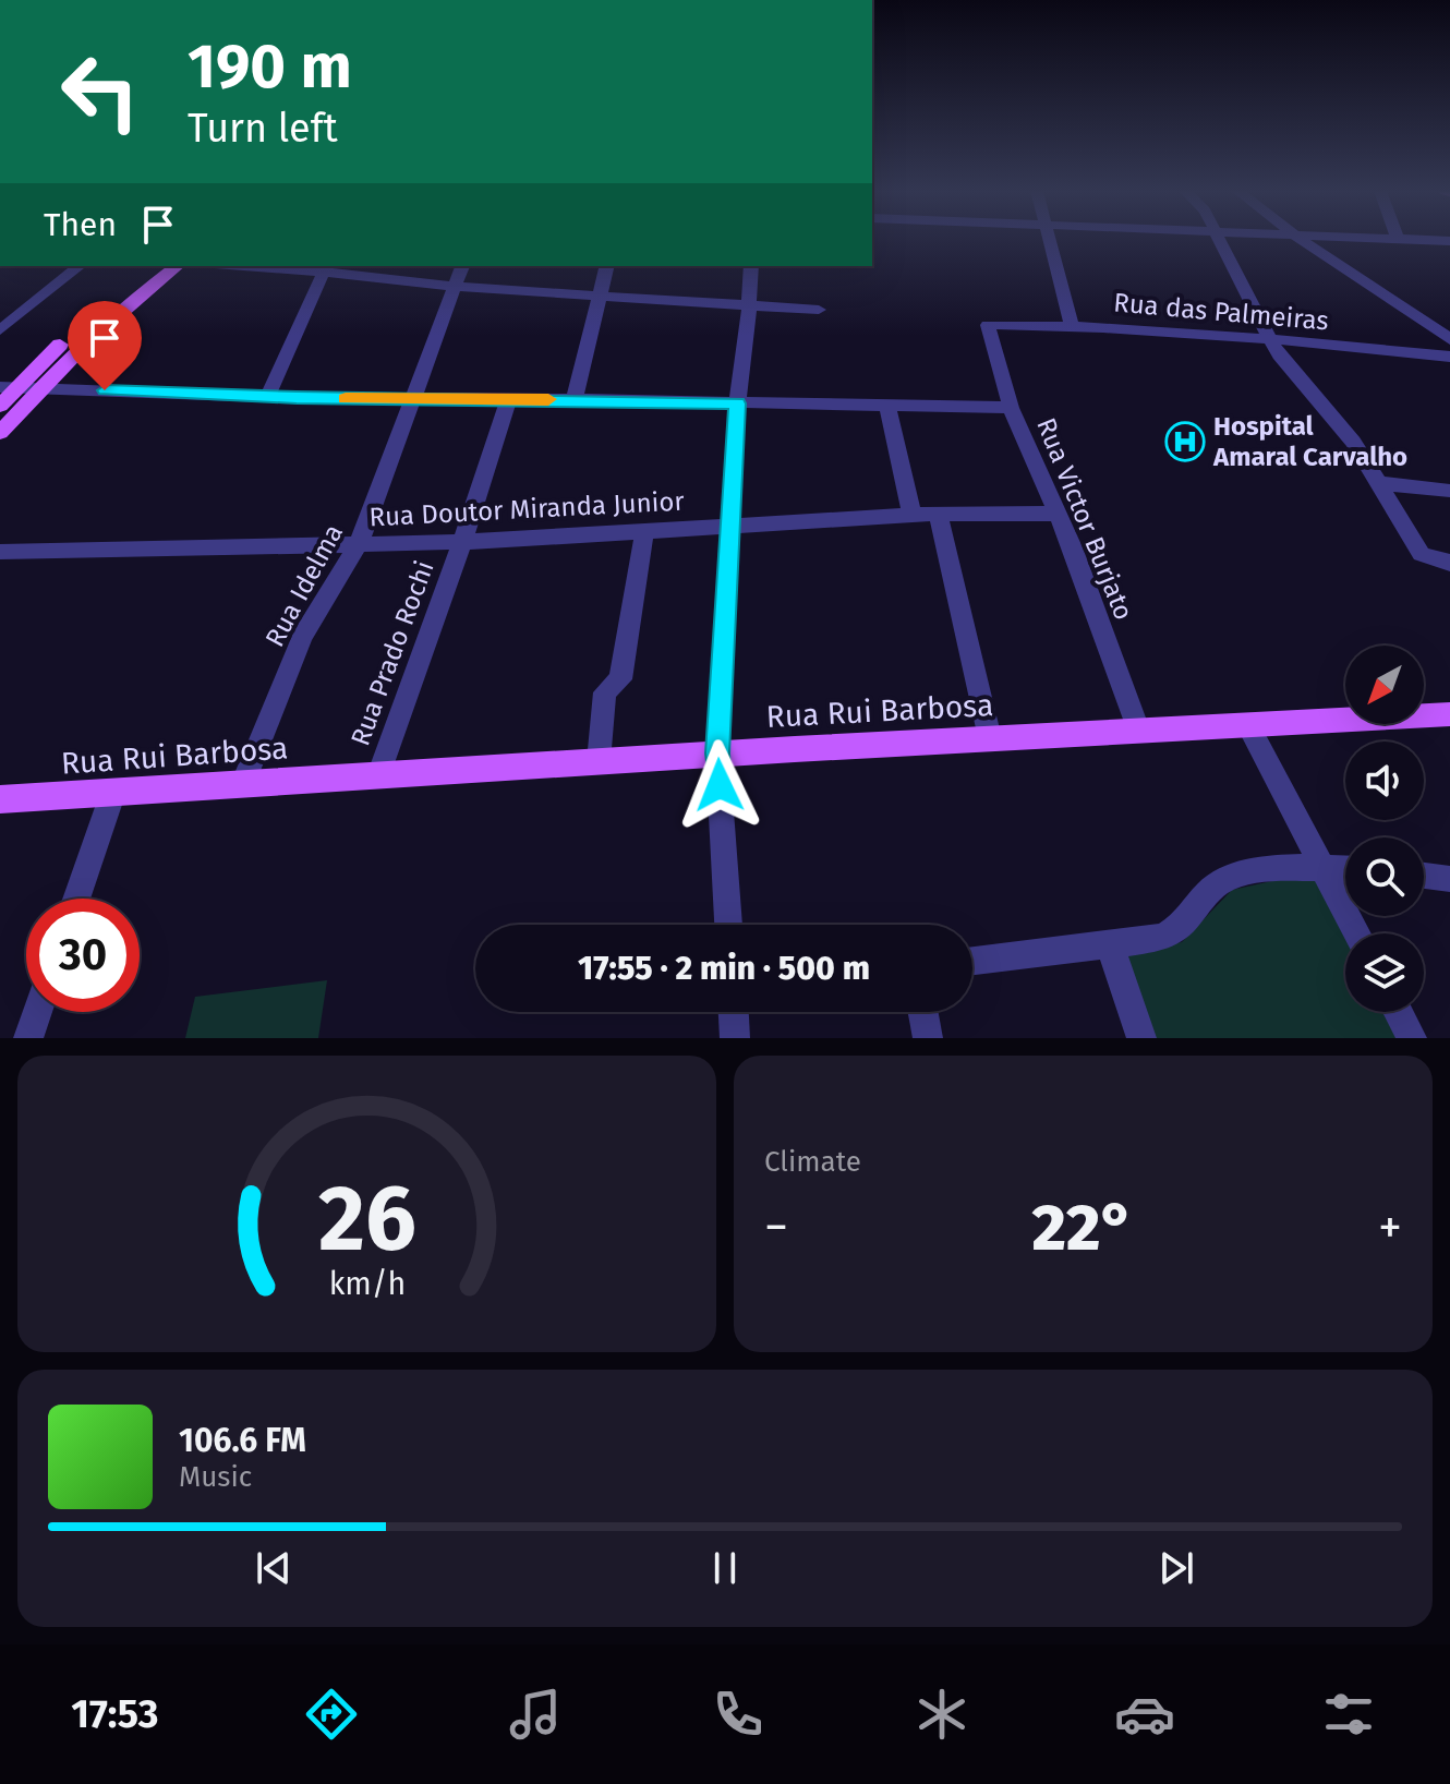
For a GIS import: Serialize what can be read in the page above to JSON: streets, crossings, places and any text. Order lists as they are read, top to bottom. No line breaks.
{"streets":{"main road":["Rua Rui Barbosa"],"street":["Rua das Palmeiras","Rua Doutor Miranda Junior","Rua Victor Burjato","Rua Idelma","Rua Prado Rochi"]},"crossings":[["Rua das Palmeiras","Rua Victor Burjato"],["Rua Doutor Miranda Junior","Rua Victor Burjato"],["Rua Doutor Miranda Junior","Rua Idelma"],["Rua Doutor Miranda Junior","Rua Prado Rochi"],["Rua Victor Burjato","Rua Rui Barbosa"],["Rua Idelma","Rua Rui Barbosa"],["Rua Prado Rochi","Rua Rui Barbosa"]],"places":{"hospital":["Hospital Amaral Carvalho"]},"north":"bottom left","page":{"turn":["190 m","Turn left"],"then":"Then","limit":"30","trip":"17:55 · 2 min · 500 m","tile":"Climate","heat":["−","22°","+"],"song":["106.6 FM","Music"],"tabs":"17:53","gauge":["26","km/h"]}}
